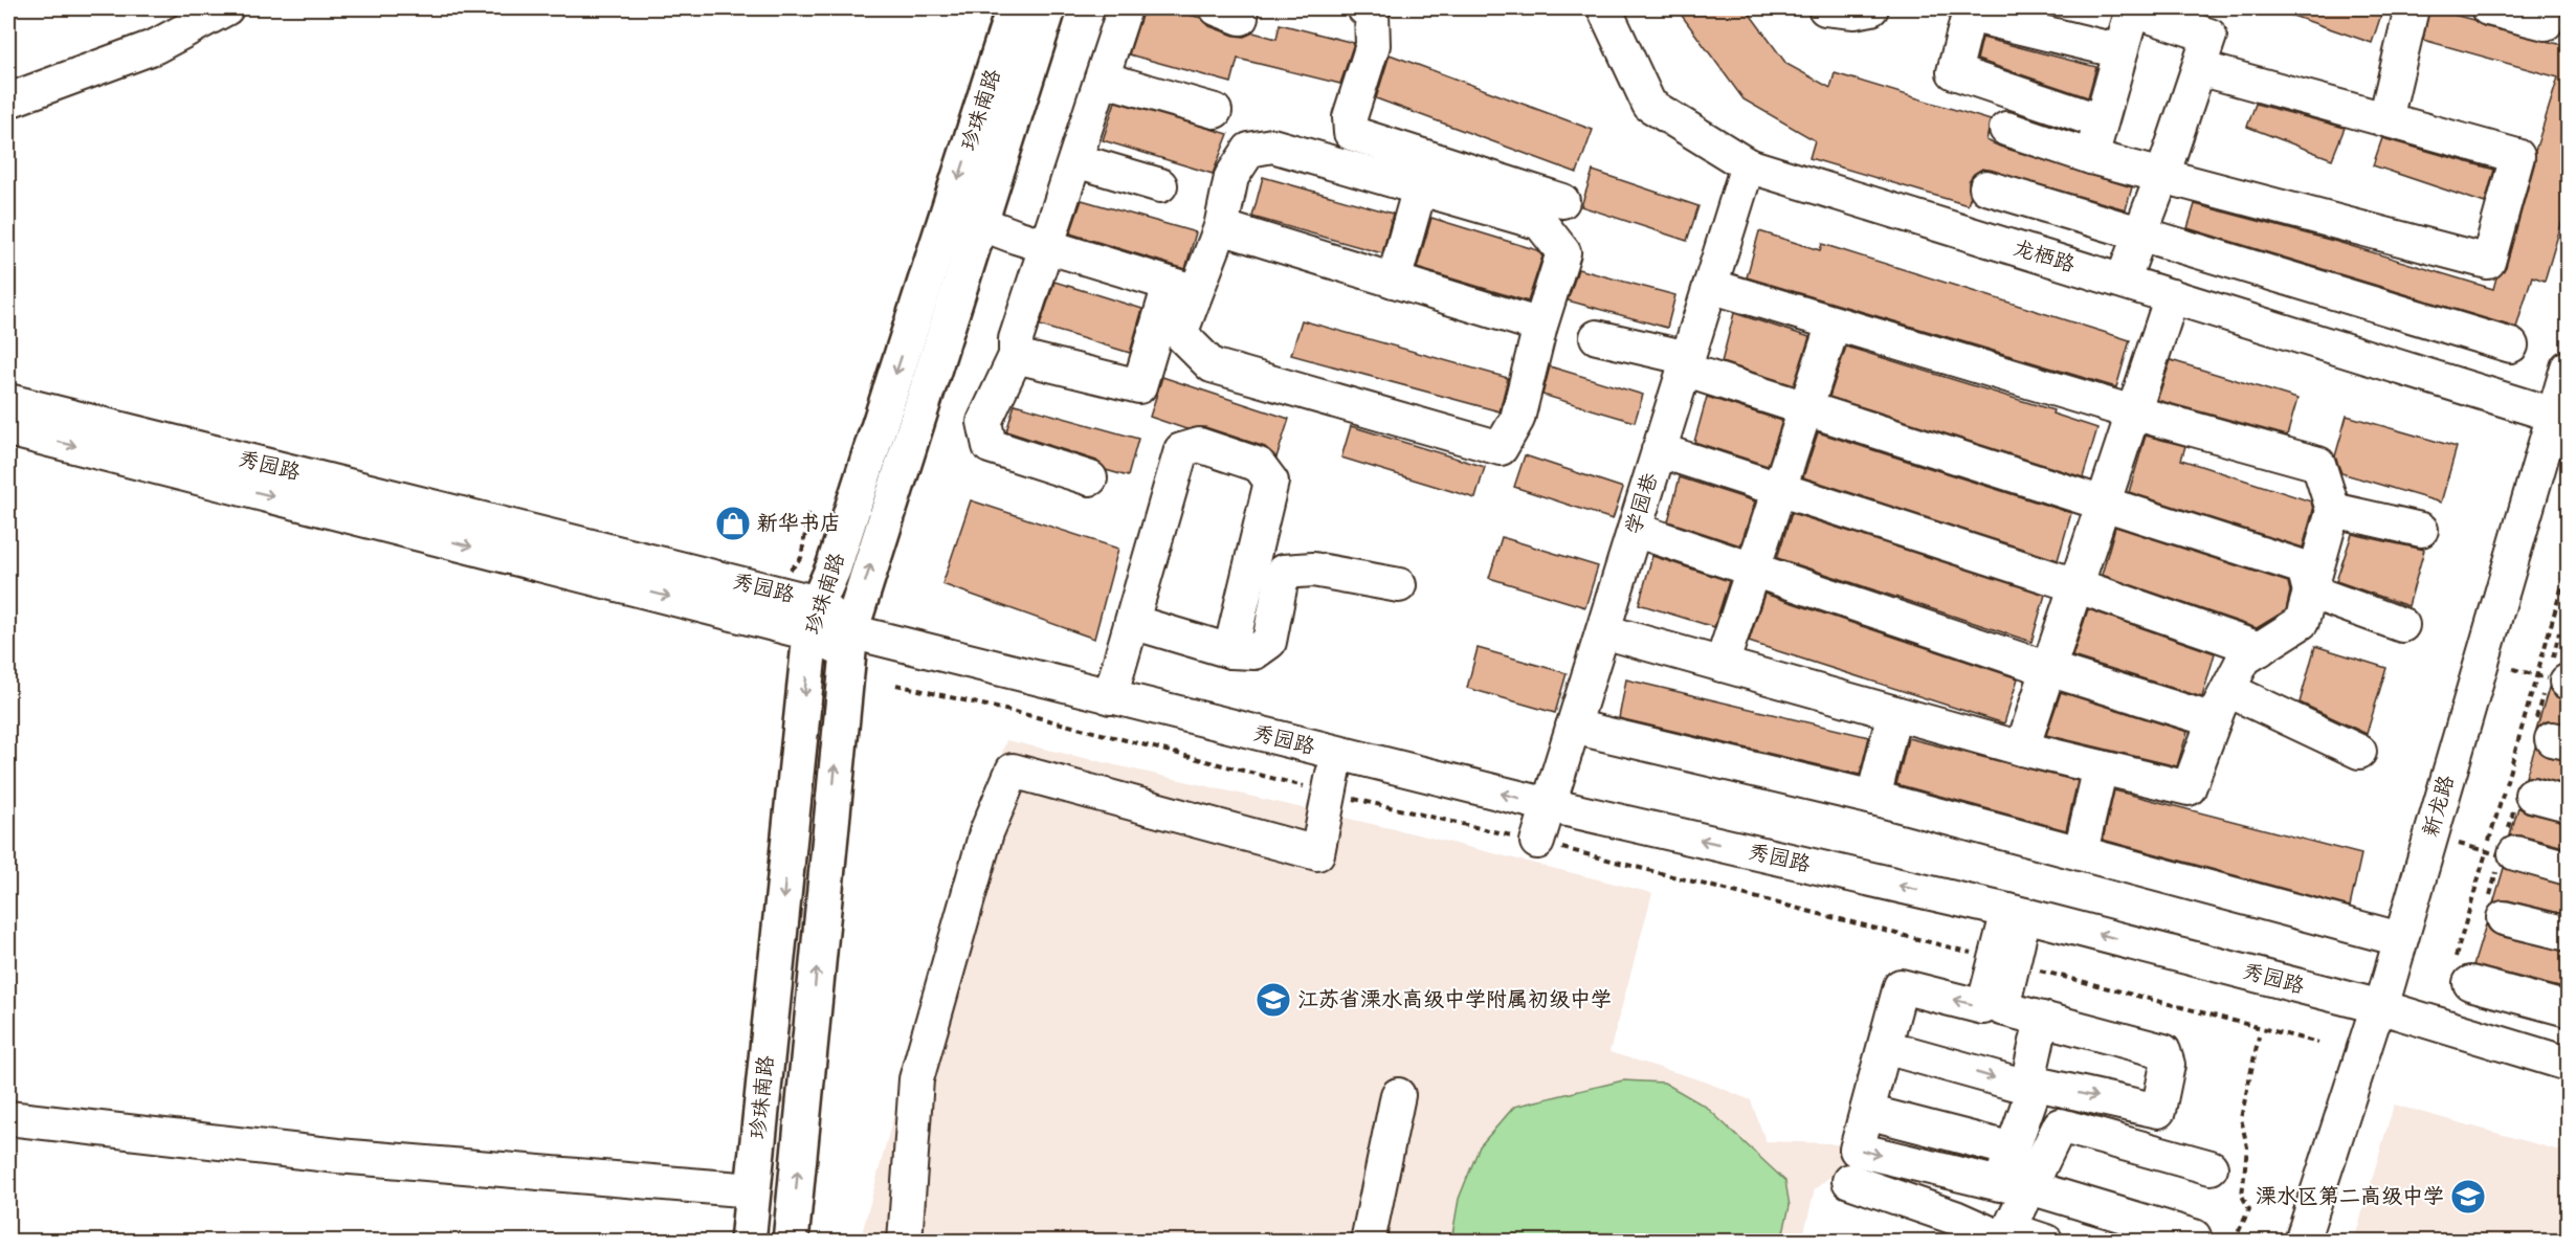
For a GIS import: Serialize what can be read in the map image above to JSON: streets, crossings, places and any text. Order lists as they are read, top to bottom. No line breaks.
{"streets":{"main road":["珍珠南路"],"street":["龙栖路","秀园路","学园巷","新龙路"]},"crossings":[["珍珠南路","秀园路"],["龙栖路","学园巷"],["龙栖路","新龙路"],["秀园路","学园巷"],["秀园路","新龙路"]],"places":{"shop":["新华书店"],"school or university":["江苏省溧水高级中学附属初级中学","溧水区第二高级中学"]}}
